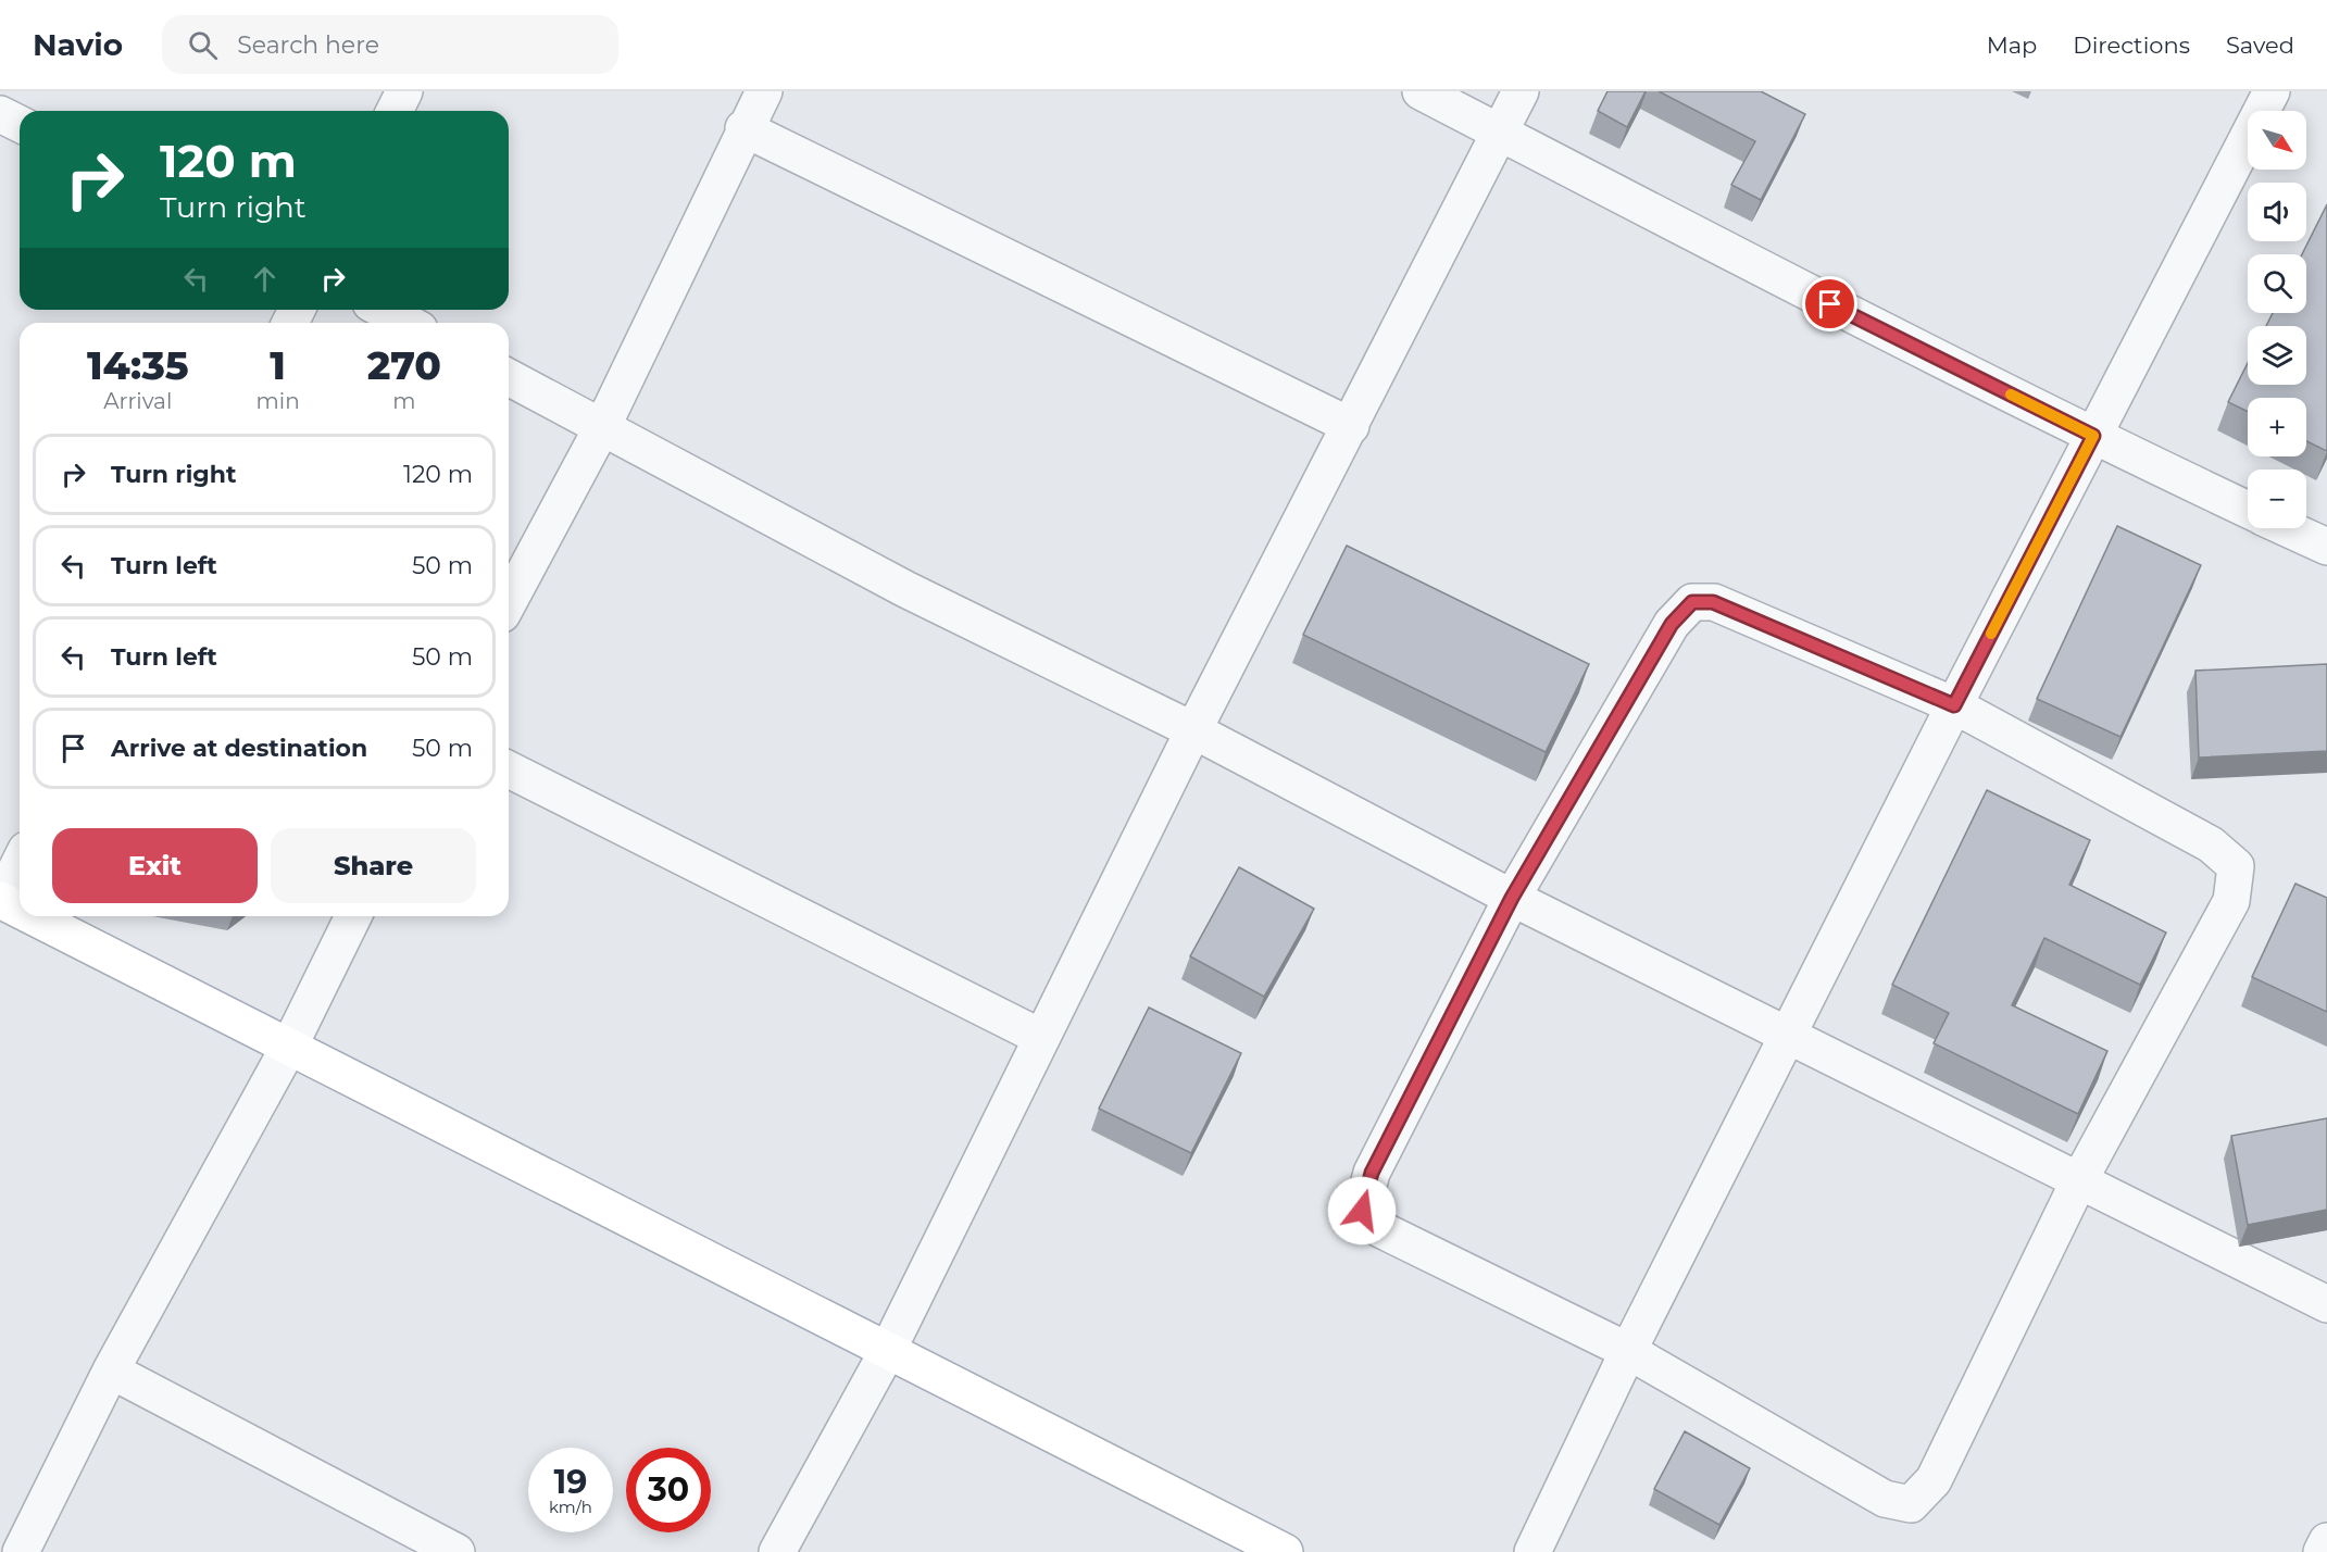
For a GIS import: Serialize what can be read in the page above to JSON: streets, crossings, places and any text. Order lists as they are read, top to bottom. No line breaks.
{"north":"bottom right","page":{"header":"Navio","search":"Search here","nav":["Map","Directions","Saved"],"map_buttons":["+","−"],"turn":["120 m","Turn right"],"eta":["14:35","Arrival","1","min","270","m"],"list":[{"name":"Turn right","value":"120 m"},{"name":"Turn left","value":"50 m"},{"name":"Turn left","value":"50 m"},{"name":"Arrive at destination","value":"50 m"}],"buttons":["Exit","Share"],"speed":"19 km/h","limit":"30"}}
